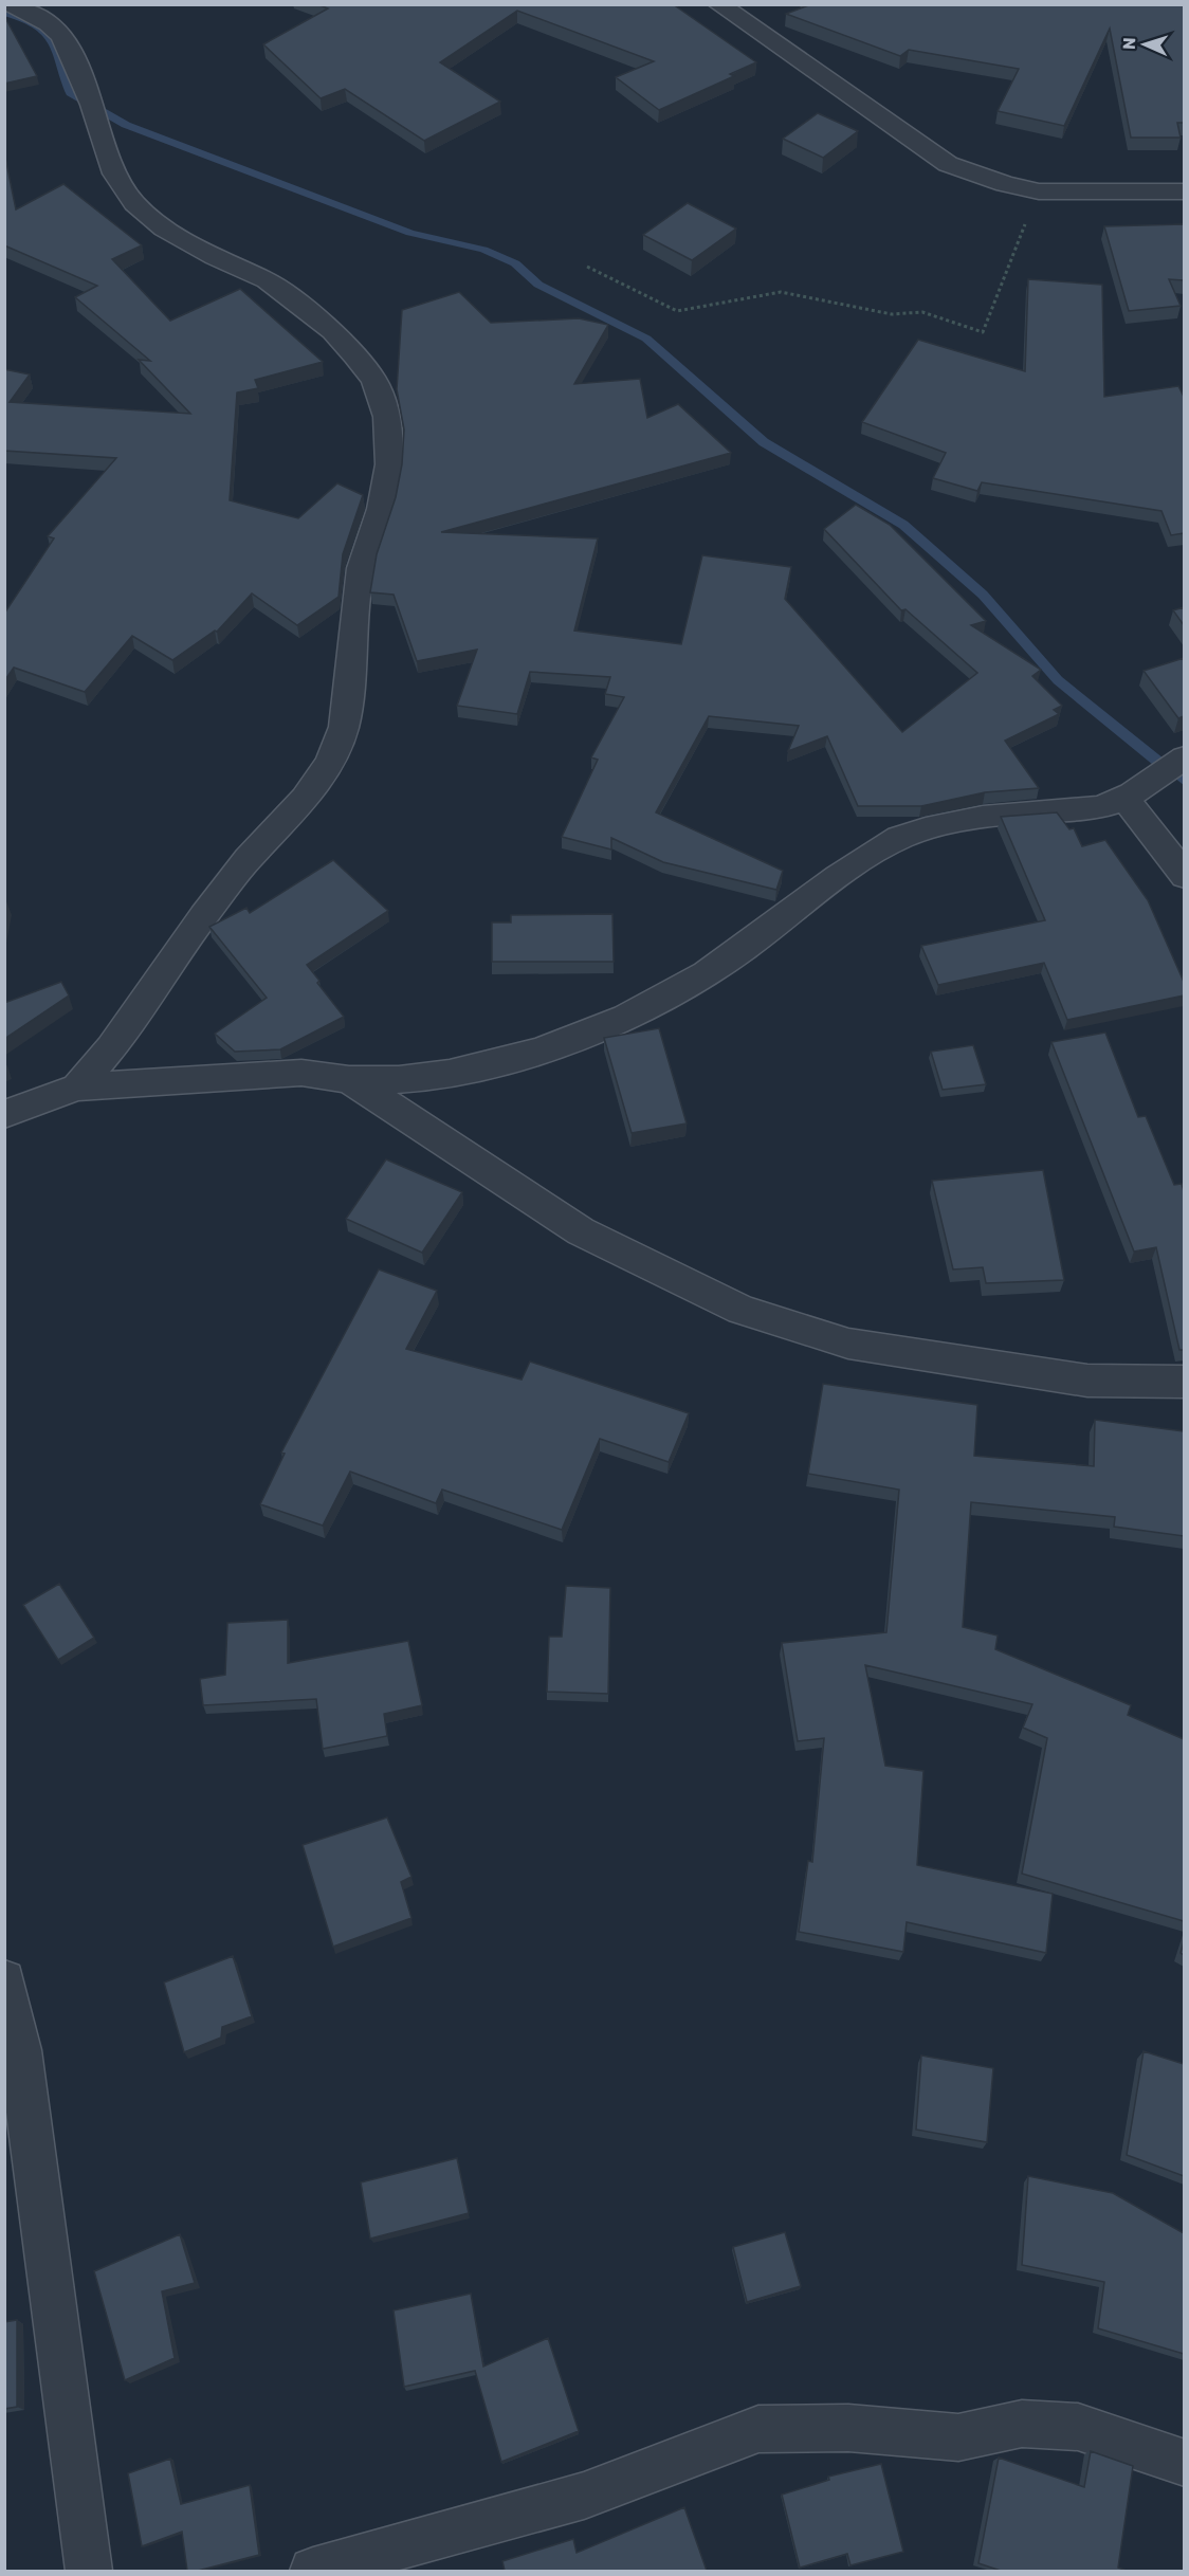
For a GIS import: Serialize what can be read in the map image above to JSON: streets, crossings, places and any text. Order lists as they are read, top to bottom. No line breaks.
{"north":"left"}
